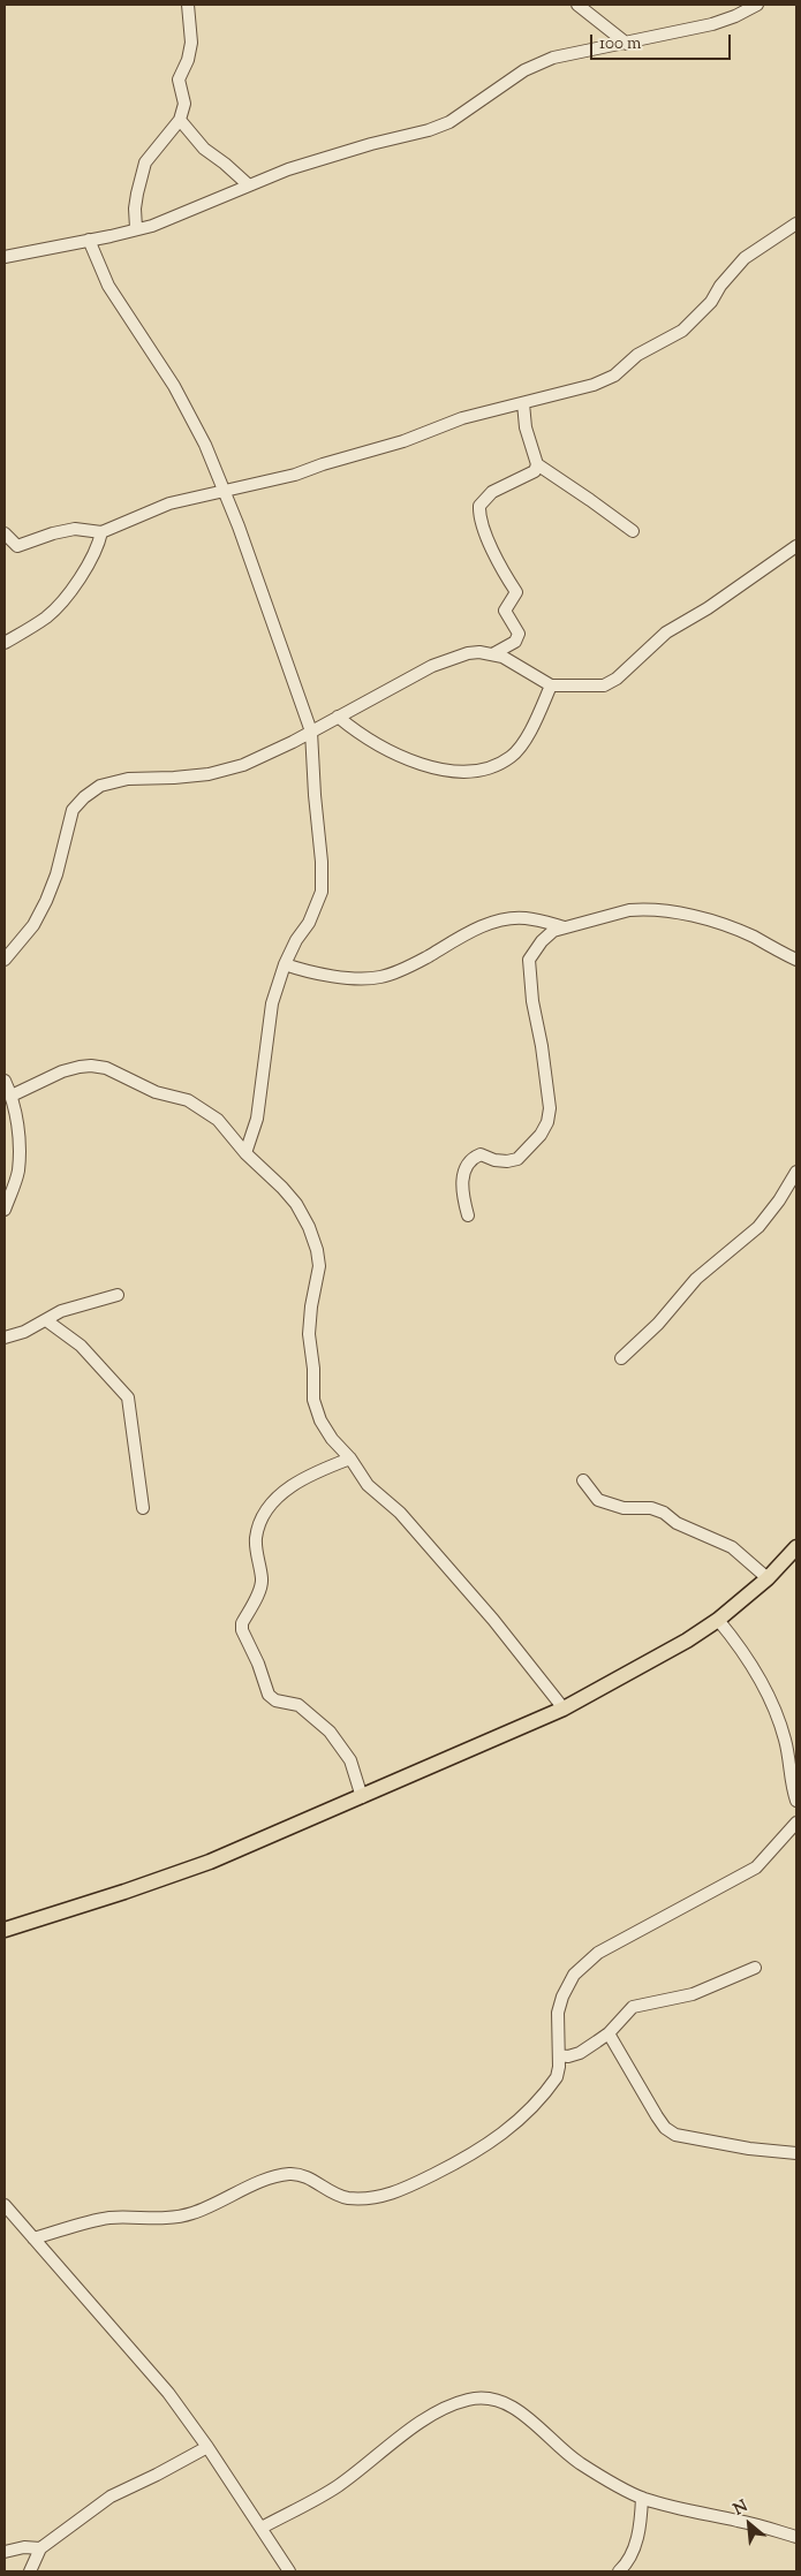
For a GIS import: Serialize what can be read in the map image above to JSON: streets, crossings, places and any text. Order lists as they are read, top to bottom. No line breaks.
{"scale_bar":"100 m","north":"top left"}
